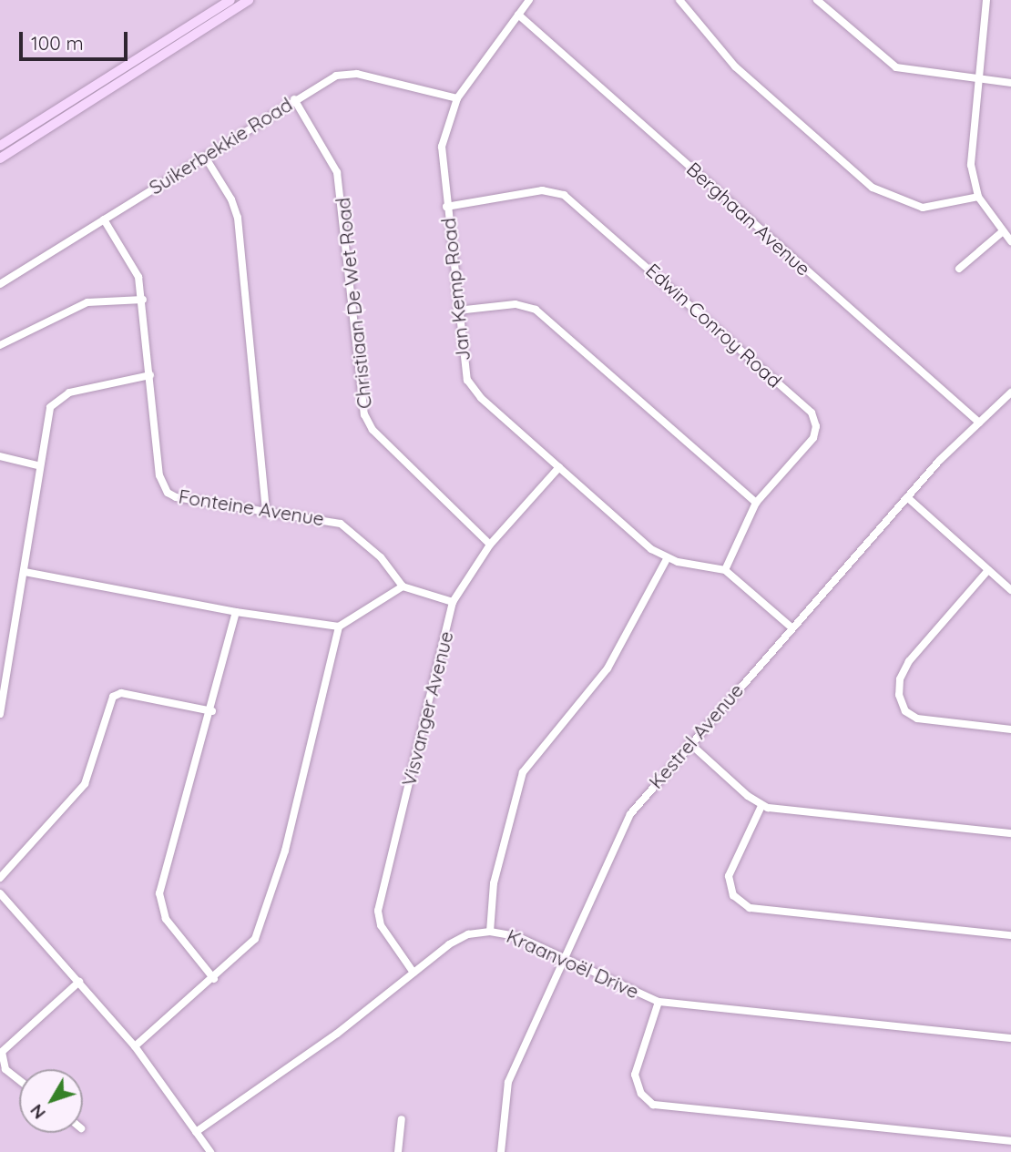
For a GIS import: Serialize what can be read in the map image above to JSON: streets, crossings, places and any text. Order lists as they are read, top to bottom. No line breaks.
{"streets":{"street":["Suikerbekkie Road","Berghaan Avenue","Jan Kemp Road","Christiaan De Wet Road","Edwin Conroy Road","Fonteine Avenue","Visvanger Avenue","Kestrel Avenue","Kraanvoël Drive"]},"crossings":[["Suikerbekkie Road","Jan Kemp Road"],["Suikerbekkie Road","Christiaan De Wet Road"],["Suikerbekkie Road","Fonteine Avenue"],["Berghaan Avenue","Jan Kemp Road"],["Berghaan Avenue","Kestrel Avenue"],["Jan Kemp Road","Edwin Conroy Road"],["Jan Kemp Road","Visvanger Avenue"],["Christiaan De Wet Road","Visvanger Avenue"],["Visvanger Avenue","Kraanvoël Drive"],["Kestrel Avenue","Kraanvoël Drive"]],"scale_bar":"100 m","north":"bottom left"}
